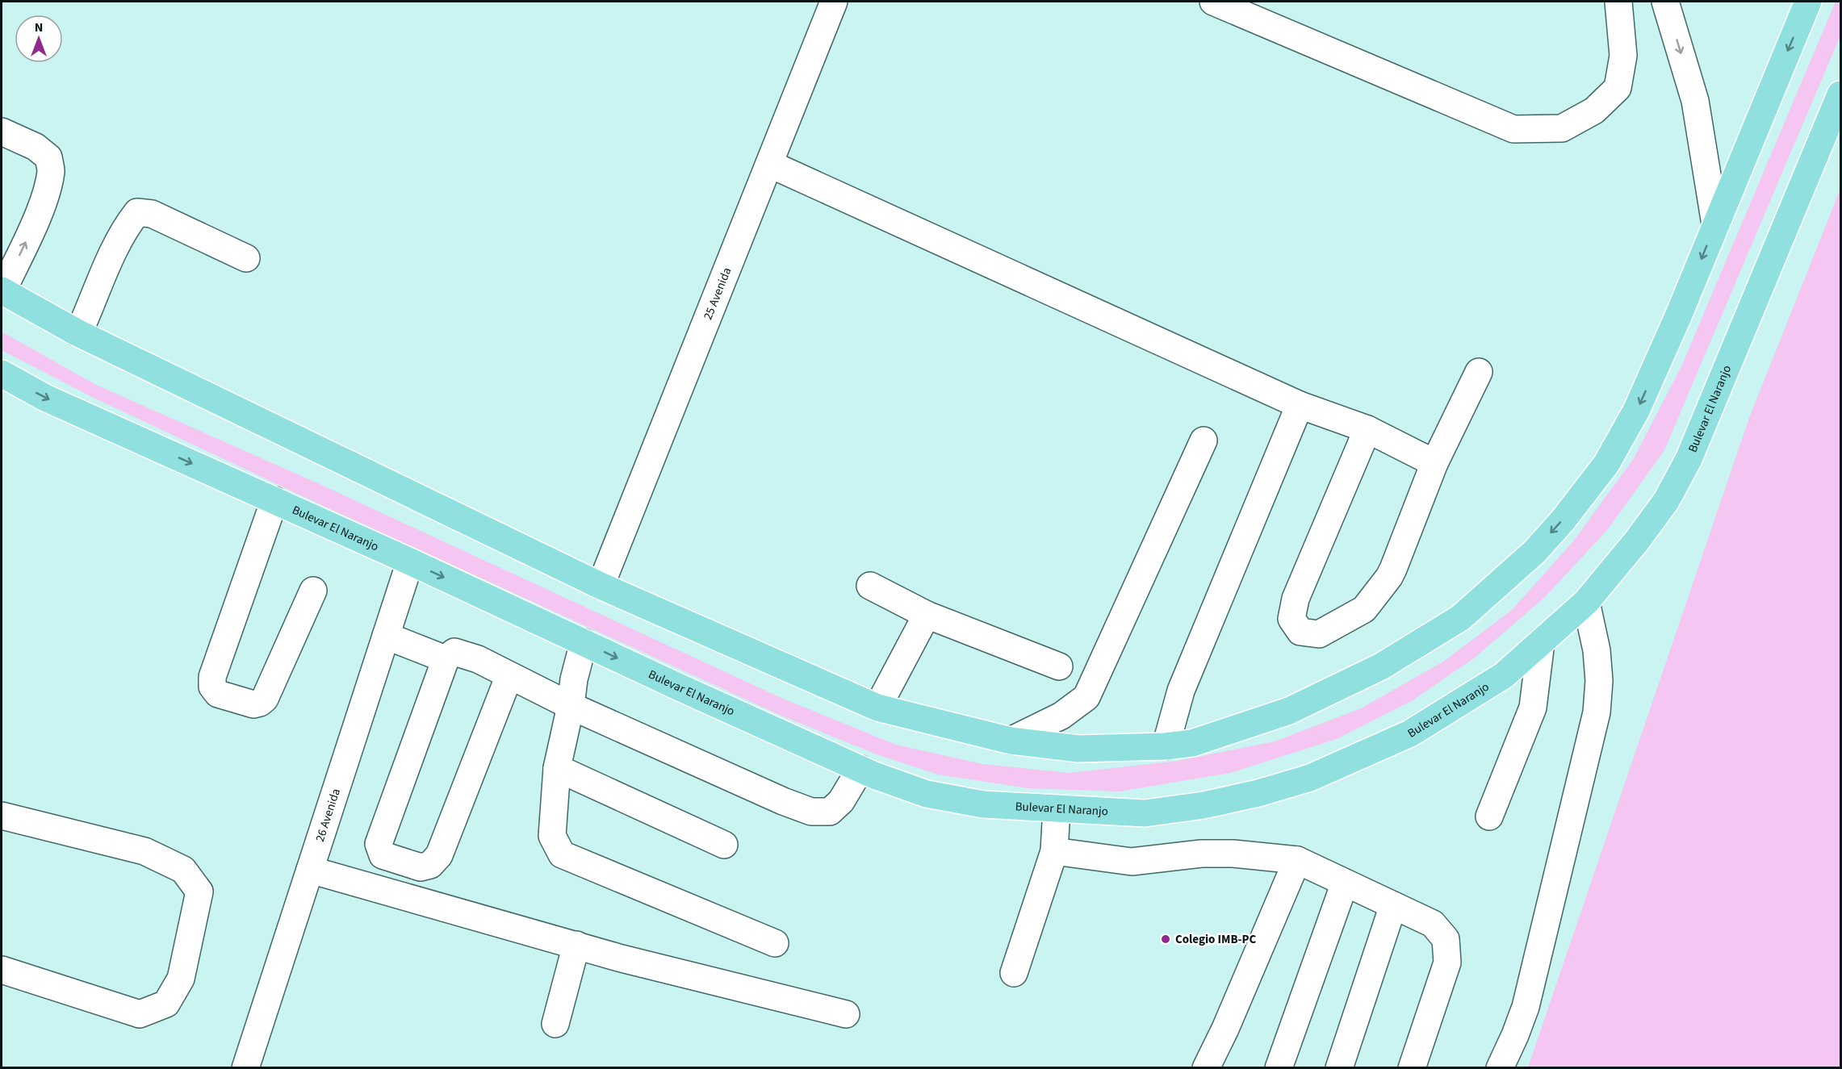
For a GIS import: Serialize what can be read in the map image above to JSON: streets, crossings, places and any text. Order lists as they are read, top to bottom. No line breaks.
{"streets":{"main road":["Bulevar El Naranjo"],"street":["25 Avenida","26 Avenida"]},"crossings":[["Bulevar El Naranjo","26 Avenida"]],"places":["Colegio IMB-PC"],"north":"top"}
